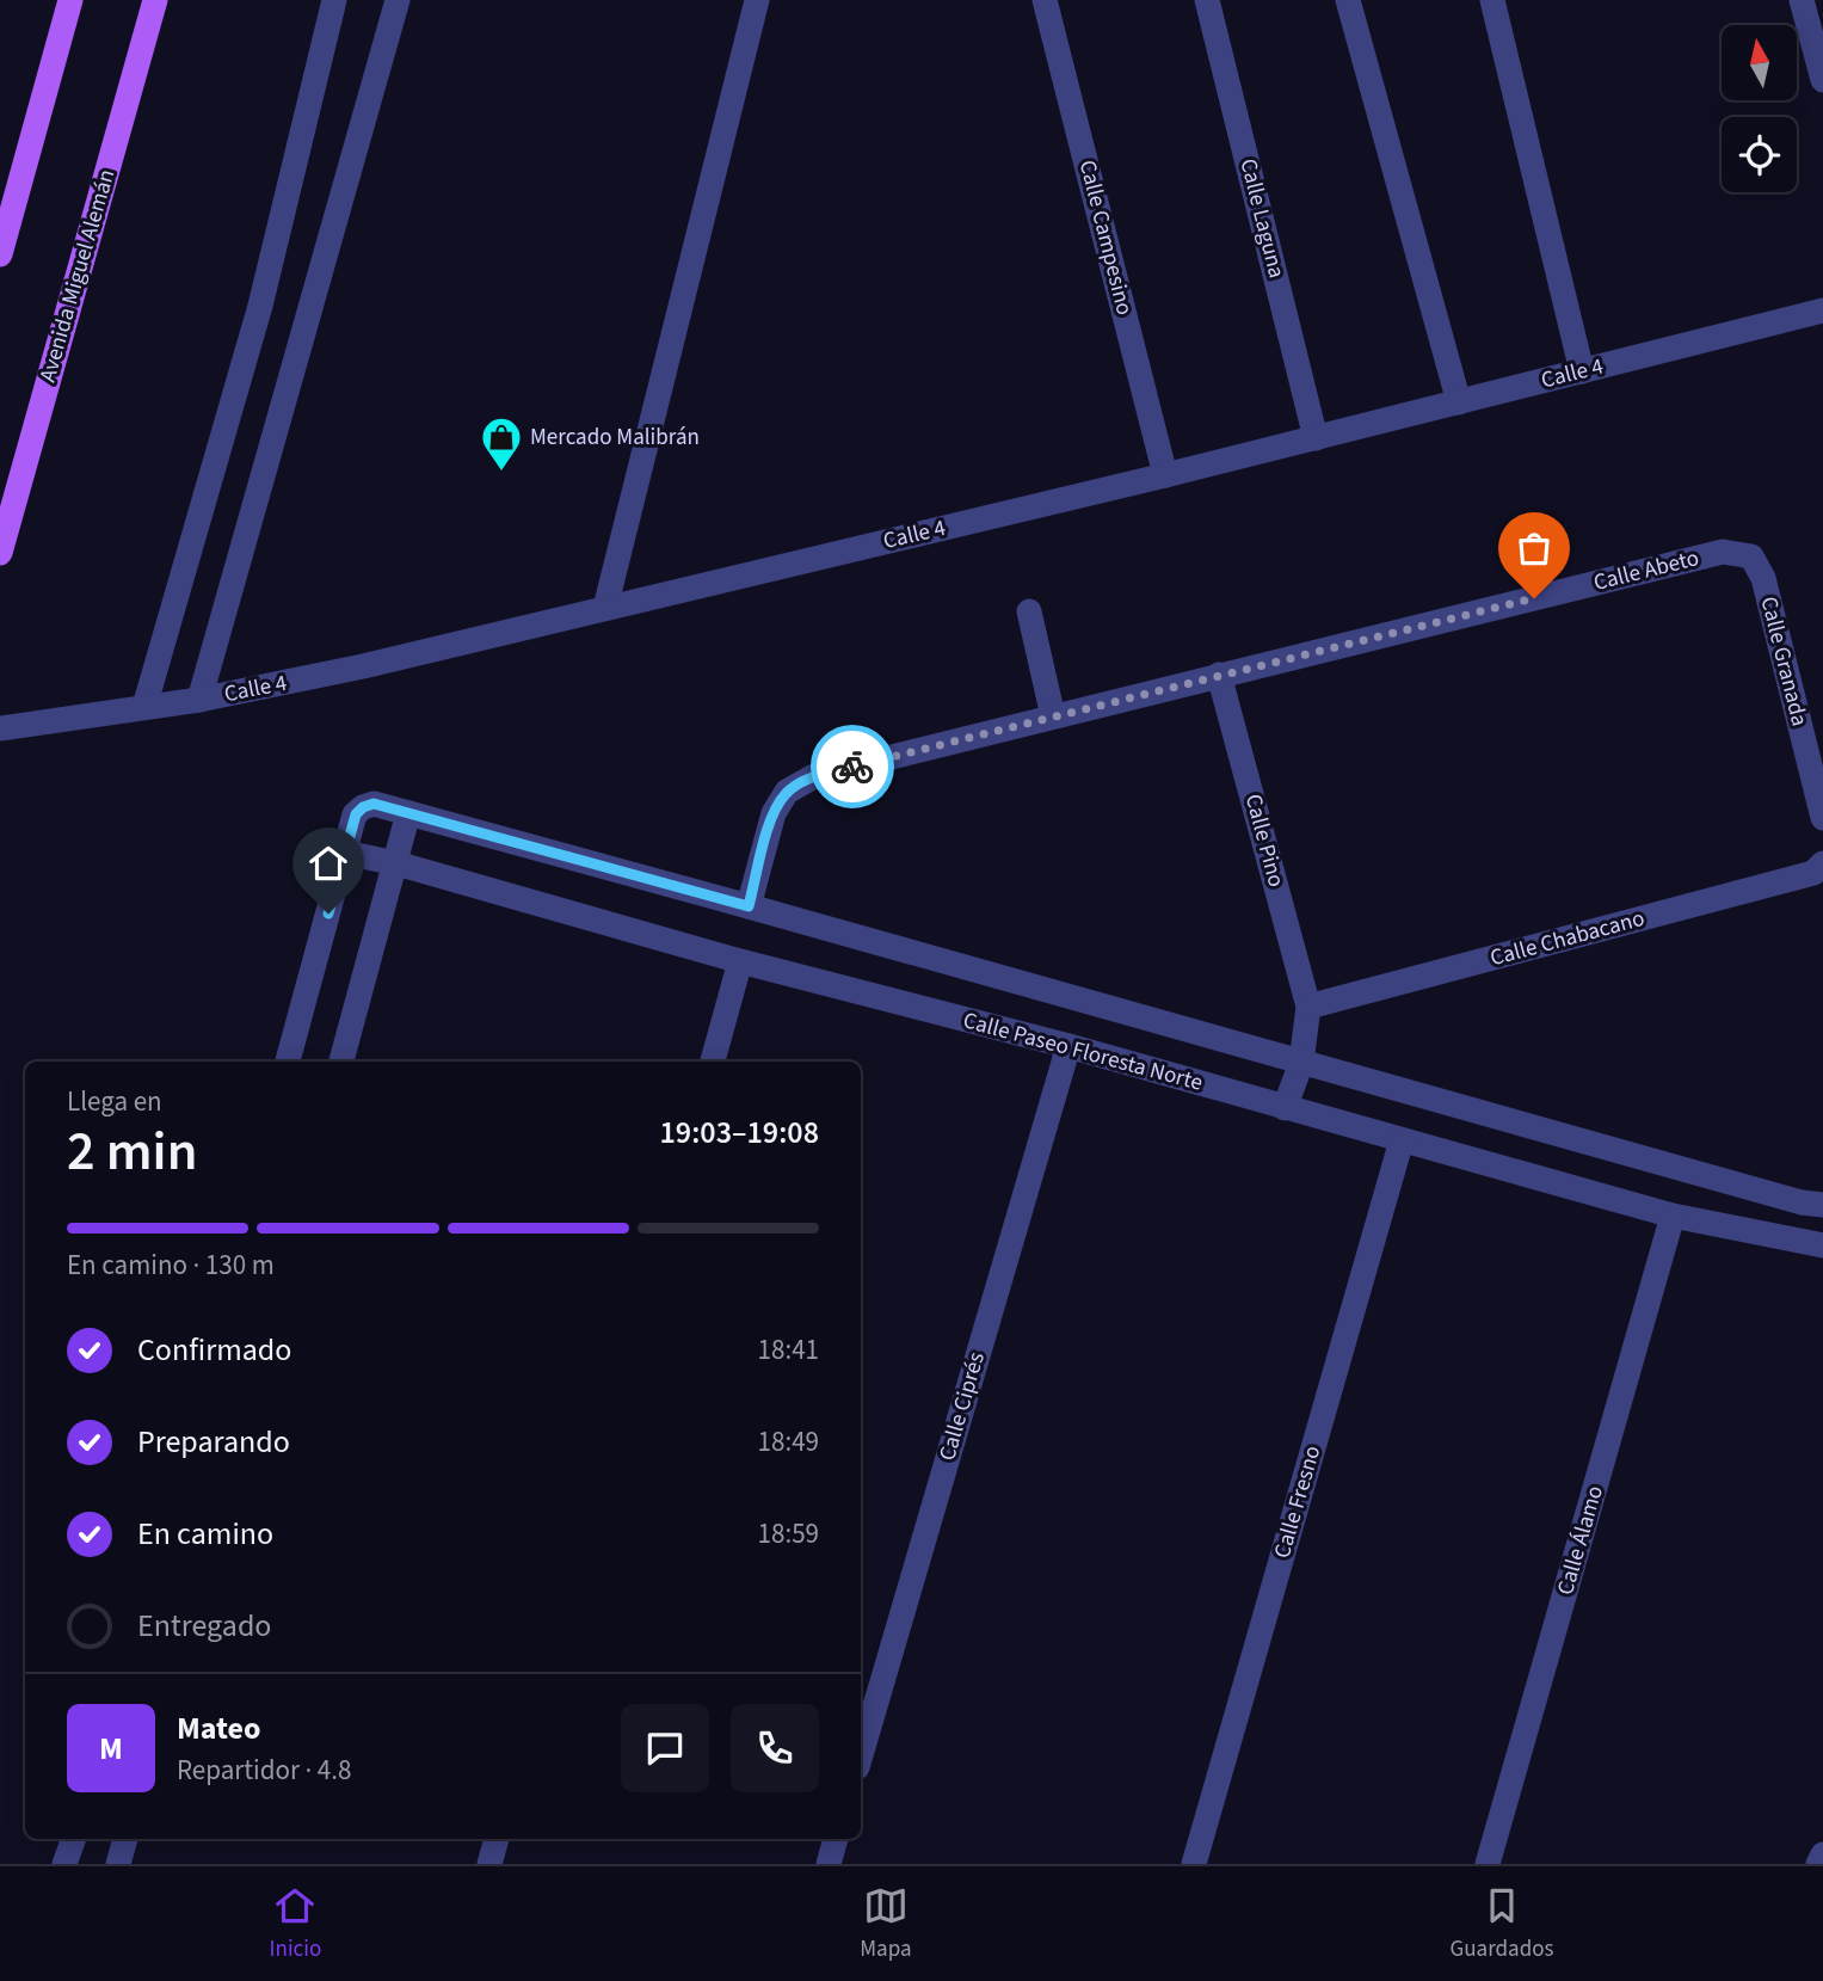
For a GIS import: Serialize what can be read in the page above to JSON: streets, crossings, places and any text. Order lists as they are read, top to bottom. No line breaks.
{"streets":{"main road":["Avenida Miguel Alemán"],"street":["Calle Laguna","Calle Campesino","Calle 4","Calle Abeto","Calle Granada","Calle Pino","Calle Chabacano","Calle Paseo Floresta Norte","Calle Ciprés","Calle Fresno","Calle Álamo"]},"crossings":[["Calle Laguna","Calle 4"],["Calle Campesino","Calle 4"],["Calle Abeto","Calle Granada"],["Calle Abeto","Calle Pino"],["Calle Abeto","Calle Paseo Floresta Norte"],["Calle Pino","Calle Chabacano"],["Calle Paseo Floresta Norte","Calle Ciprés"],["Calle Paseo Floresta Norte","Calle Fresno"],["Calle Paseo Floresta Norte","Calle Álamo"]],"places":{"shop":["Mercado Malibrán"]},"north":"top","page":{"heading":["2 min","Llega en","19:03–19:08"],"panel":["Mateo","Repartidor · 4.8"],"bar":"En camino · 130 m","list":[["Confirmado","18:41"],["Preparando","18:49"],["En camino","18:59"],"Entregado"],"round":"M","tabs":["Inicio","Mapa","Guardados"]}}
